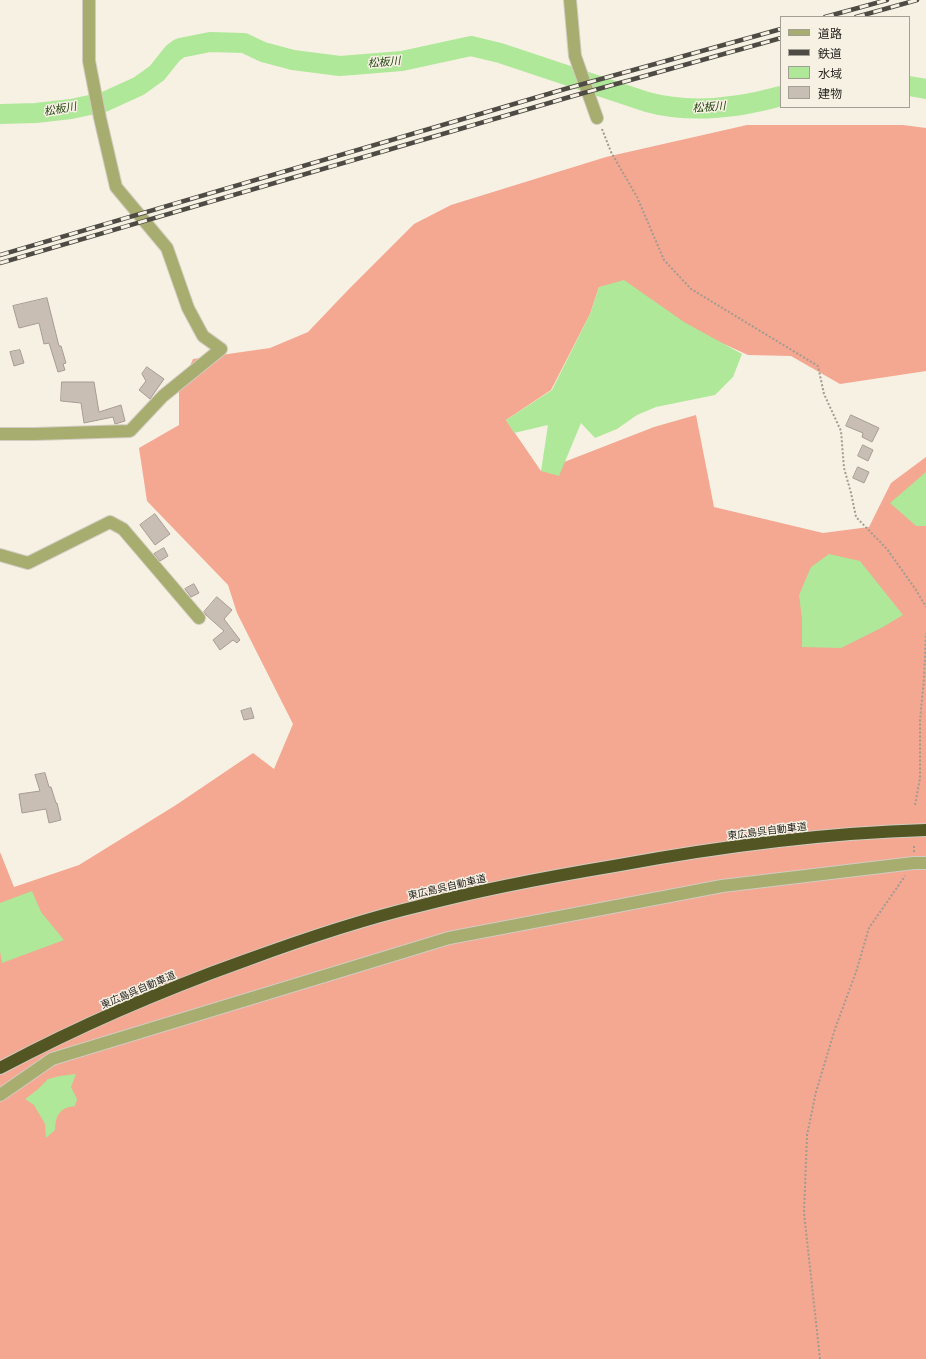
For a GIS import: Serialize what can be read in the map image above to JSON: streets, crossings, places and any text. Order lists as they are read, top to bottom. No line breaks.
{"streets":{"highway":["東広島呉自動車道"]},"water":["松板川"],"legend":["道路","鉄道","水域","建物"]}
